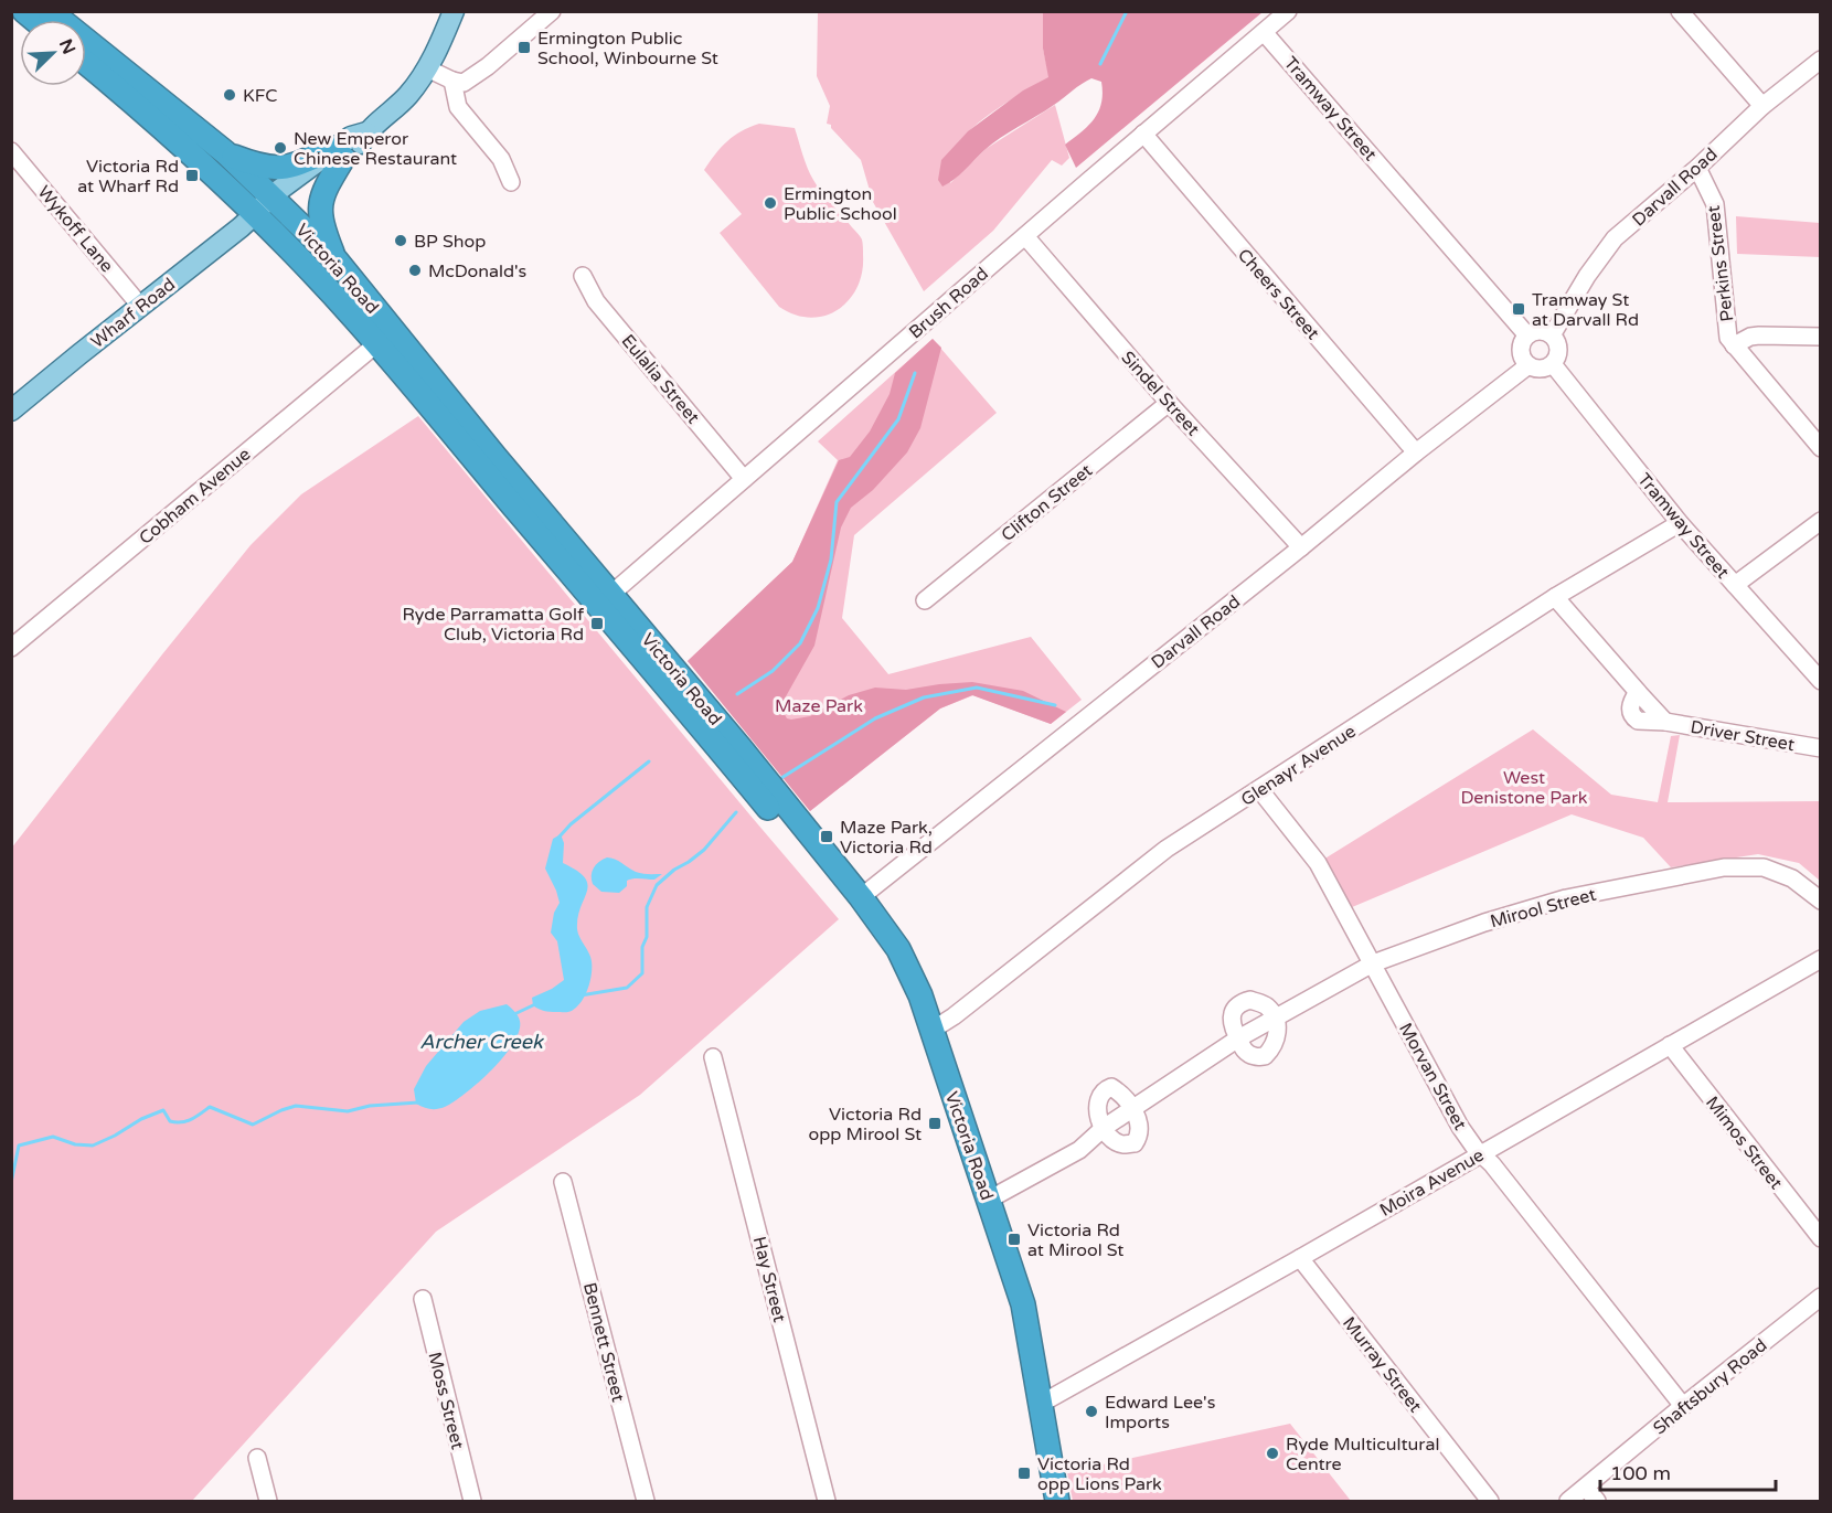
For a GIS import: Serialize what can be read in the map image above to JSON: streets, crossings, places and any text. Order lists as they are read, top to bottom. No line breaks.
{"streets":{"highway":["Victoria Road"],"main road":["Wharf Road"],"street":["Tramway Street","Darvall Road","Wykoff Lane","Perkins Street","Cheers Street","Brush Road","Eulalia Street","Sindel Street","Cobham Avenue","Clifton Street","Driver Street","Glenayr Avenue","Mirool Street","Morvan Street","Mimos Street","Moira Avenue","Hay Street","Bennett Street","Murray Street","Shaftsbury Road","Moss Street"]},"crossings":[["Tramway Street","Darvall Road"],["Tramway Street","Brush Road"],["Tramway Street","Glenayr Avenue"],["Darvall Road","Perkins Street"],["Darvall Road","Victoria Road"],["Darvall Road","Cheers Street"],["Darvall Road","Sindel Street"],["Wykoff Lane","Wharf Road"],["Victoria Road","Brush Road"],["Victoria Road","Wharf Road"],["Victoria Road","Cobham Avenue"],["Victoria Road","Glenayr Avenue"],["Victoria Road","Mirool Street"],["Victoria Road","Moira Avenue"],["Cheers Street","Brush Road"],["Brush Road","Eulalia Street"],["Brush Road","Sindel Street"],["Sindel Street","Clifton Street"],["Driver Street","Glenayr Avenue"],["Glenayr Avenue","Morvan Street"],["Mirool Street","Morvan Street"],["Morvan Street","Moira Avenue"],["Morvan Street","Shaftsbury Road"],["Mimos Street","Moira Avenue"],["Moira Avenue","Murray Street"]],"water":["Archer Creek"],"parks":["Maze Park","West Denistone Park"],"places":{"transit":["Ermington Public School, Winbourne St","Victoria Rd at Wharf Rd","Tramway St at Darvall Rd","Ryde Parramatta Golf Club, Victoria Rd","Maze Park, Victoria Rd","Victoria Rd opp Mirool St","Victoria Rd at Mirool St","Victoria Rd opp Lions Park"],"other":["KFC","New Emperor Chinese Restaurant","Ermington Public School","BP Shop","McDonald's","Edward Lee's Imports","Ryde Multicultural Centre"]},"scale_bar":"100 m","north":"top right"}
